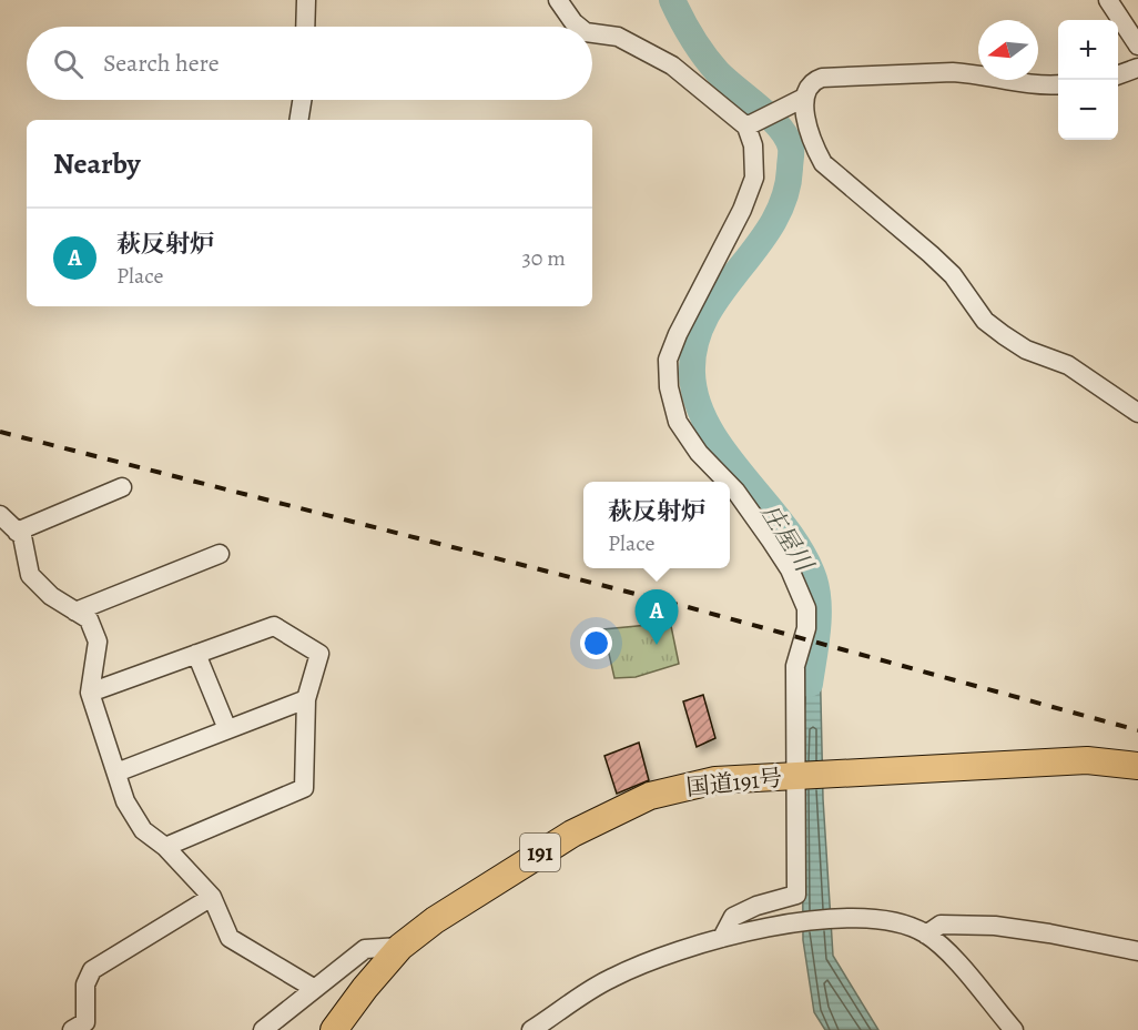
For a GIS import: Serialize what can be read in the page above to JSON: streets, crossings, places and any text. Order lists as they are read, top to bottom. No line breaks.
{"streets":{"highway":["国道191号","191"]},"water":["庄屋川"],"north":"left","page":{"map_buttons":["+","−"],"search":"Search here","heading":"Nearby","list":[{"mark":"A","name":"萩反射炉","note":"Place","value":"30 m"}],"popup":["萩反射炉","Place"],"pins":"A"}}
